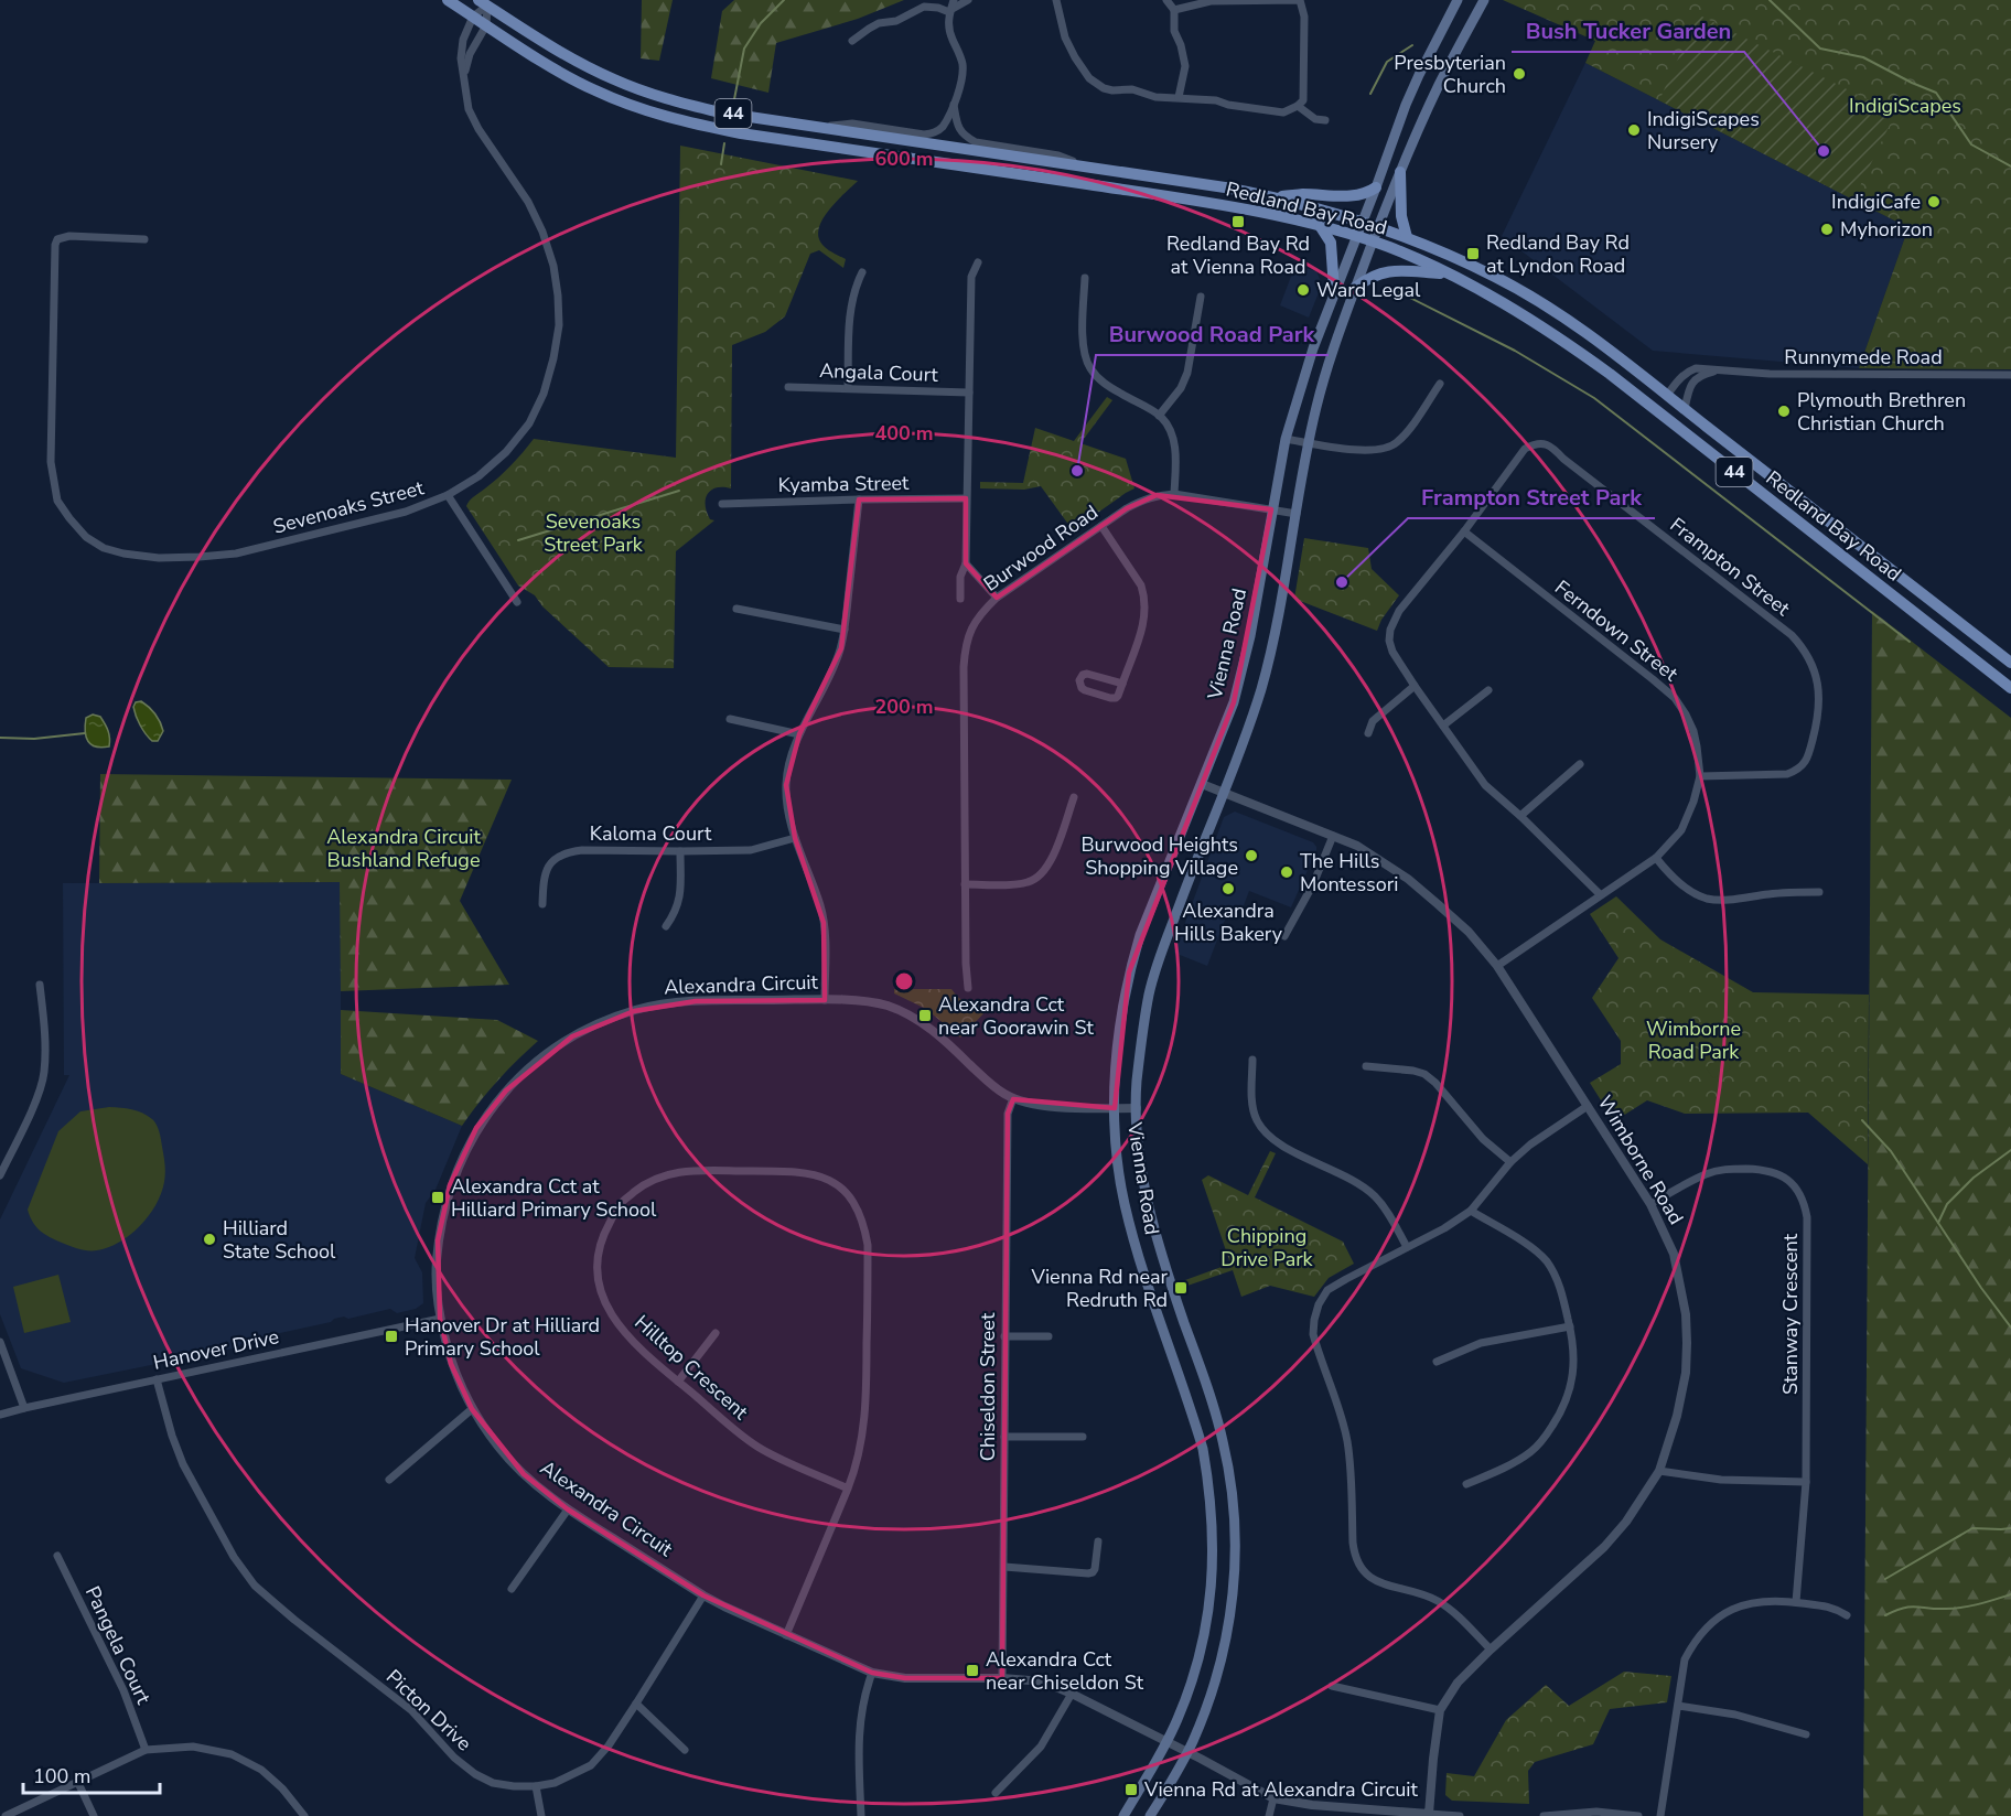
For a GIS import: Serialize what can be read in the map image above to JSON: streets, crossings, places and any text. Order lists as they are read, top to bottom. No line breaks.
{"streets":{"main road":["44","Redland Bay Road","Vienna Road"],"street":["Runnymede Road","Angala Court","Kyamba Street","Sevenoaks Street","Burwood Road","Frampton Street","Ferndown Street","Kaloma Court","Alexandra Circuit","Wimborne Road","Stanway Crescent","Hanover Drive","Hilltop Crescent","Chiseldon Street","Pangela Court","Picton Drive"]},"crossings":[["Redland Bay Road","Runnymede Road"],["Redland Bay Road","Sevenoaks Street"],["Redland Bay Road","Vienna Road"],["Burwood Road","Vienna Road"],["Frampton Street","Ferndown Street"],["Ferndown Street","Wimborne Road"],["Vienna Road","Alexandra Circuit"],["Vienna Road","Wimborne Road"],["Alexandra Circuit","Wimborne Road"],["Alexandra Circuit","Hanover Drive"],["Alexandra Circuit","Hilltop Crescent"],["Alexandra Circuit","Chiseldon Street"],["Alexandra Circuit","Picton Drive"],["Wimborne Road","Stanway Crescent"],["Hanover Drive","Picton Drive"]],"parks":["IndigiScapes","Sevenoaks Street Park","Alexandra Circuit Bushland Refuge","Wimborne Road Park","Chipping Drive Park"],"places":{"other":["Presbyterian Church","IndigiScapes Nursery","Bush Tucker Garden","IndigiCafe","Myhorizon","Ward Legal","Plymouth Brethren Christian Church","Burwood Road Park","Frampton Street Park","Burwood Heights Shopping Village","The Hills Montessori","Alexandra Hills Bakery","Hilliard State School"],"transit":["Redland Bay Rd at Vienna Road","Redland Bay Rd at Lyndon Road","Alexandra Cct near Goorawin St","Alexandra Cct at Hilliard Primary School","Vienna Rd near Redruth Rd","Hanover Dr at Hilliard Primary School","Alexandra Cct near Chiseldon St","Vienna Rd at Alexandra Circuit"]},"scale_bar":"100 m","rings":["600 m","400 m","200 m"]}
